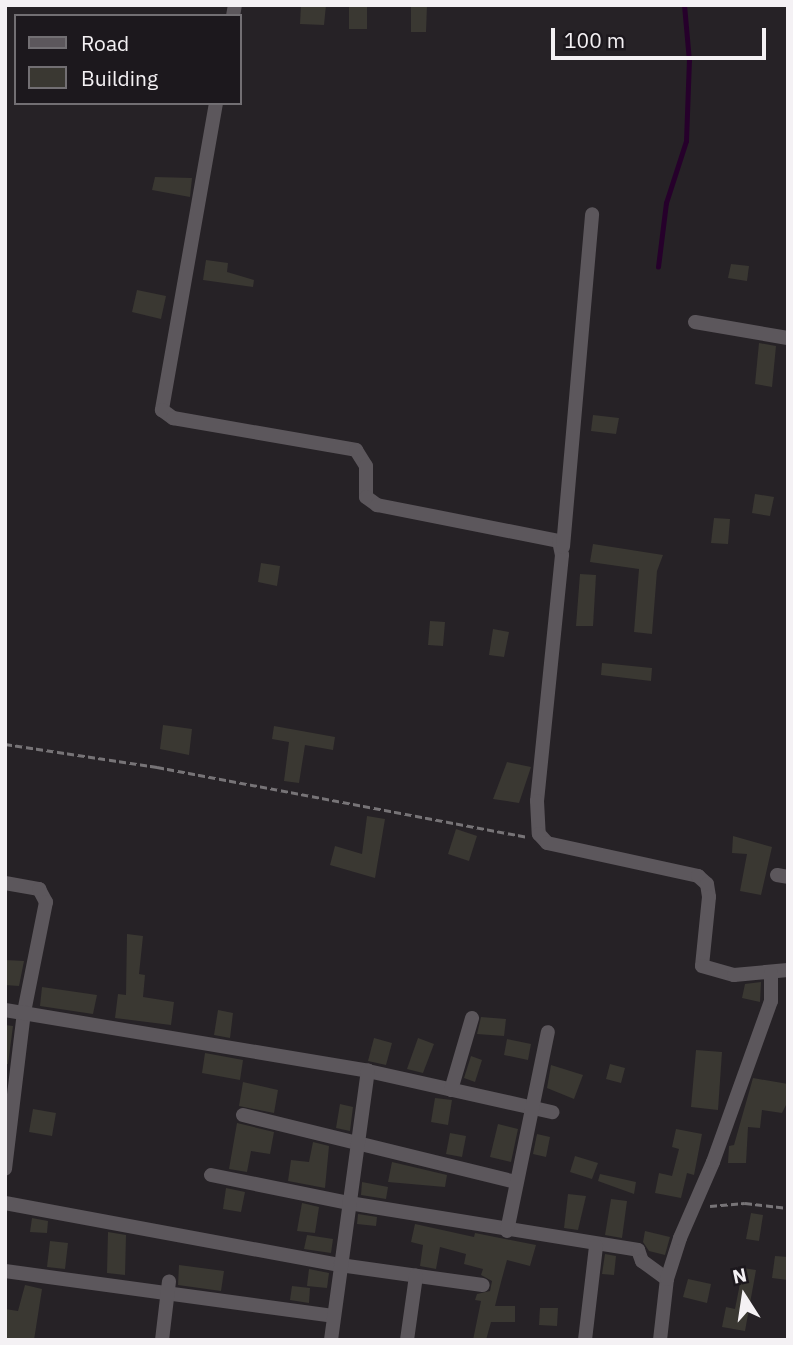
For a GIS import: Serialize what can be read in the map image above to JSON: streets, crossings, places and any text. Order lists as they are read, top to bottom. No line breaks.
{"legend":["Road","Building"],"scale_bar":"100 m","north":"top"}
